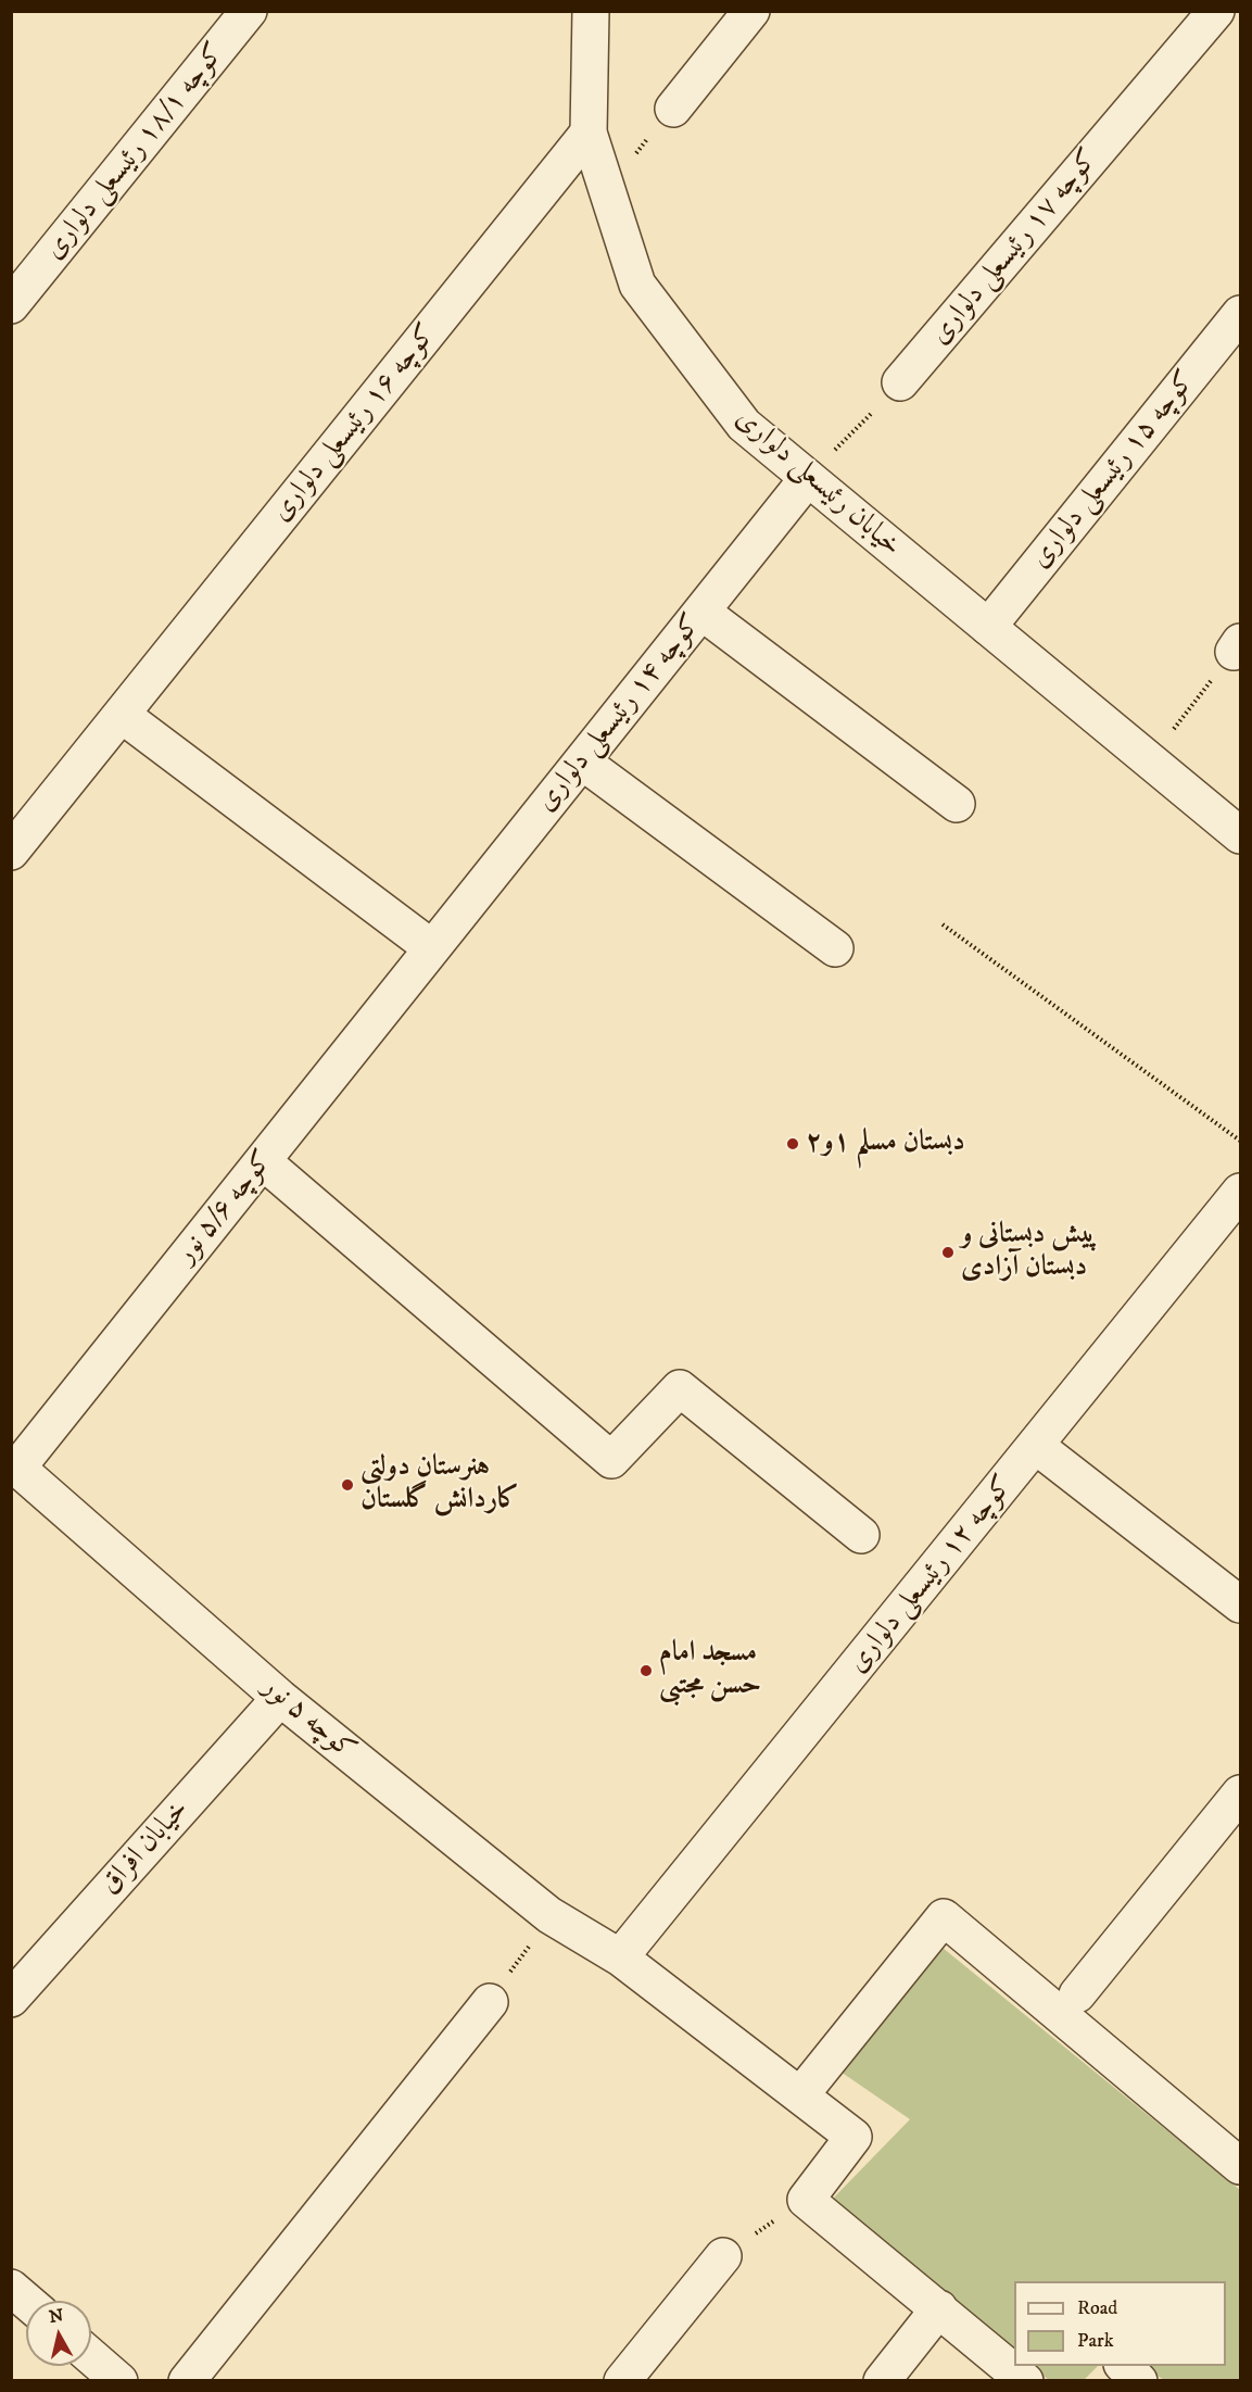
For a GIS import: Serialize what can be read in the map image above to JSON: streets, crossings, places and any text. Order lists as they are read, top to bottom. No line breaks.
{"streets":{"street":["کوچه ۱۸/۱ رئیسعلی دلواری","کوچه ۱۷ رئیسعلی دلواری","کوچه ۱۶ رئیسعلی دلواری","کوچه ۱۵ رئیسعلی دلواری","خیابان رئیسعلی دلواری","کوچه ۱۴ رئیسعلی دلواری","کوچه ۵/۶ نور","کوچه ۱۲ رئیسعلی دلواری","کوچه ۵ نور","خیابان افراق"]},"crossings":[["کوچه ۱۶ رئیسعلی دلواری","خیابان رئیسعلی دلواری"],["کوچه ۱۵ رئیسعلی دلواری","خیابان رئیسعلی دلواری"],["خیابان رئیسعلی دلواری","کوچه ۱۴ رئیسعلی دلواری"],["کوچه ۱۴ رئیسعلی دلواری","کوچه ۵/۶ نور"],["کوچه ۵/۶ نور","کوچه ۵ نور"],["کوچه ۱۲ رئیسعلی دلواری","کوچه ۵ نور"],["کوچه ۵ نور","خیابان افراق"]],"places":["دبستان مسلم ۱و۲","پیش دبستانی و دبستان آزادی","هنرستان دولتی کاردانش گلستان","مسجد امام حسن مجتبی"],"legend":["Road","Park"],"north":"top"}
